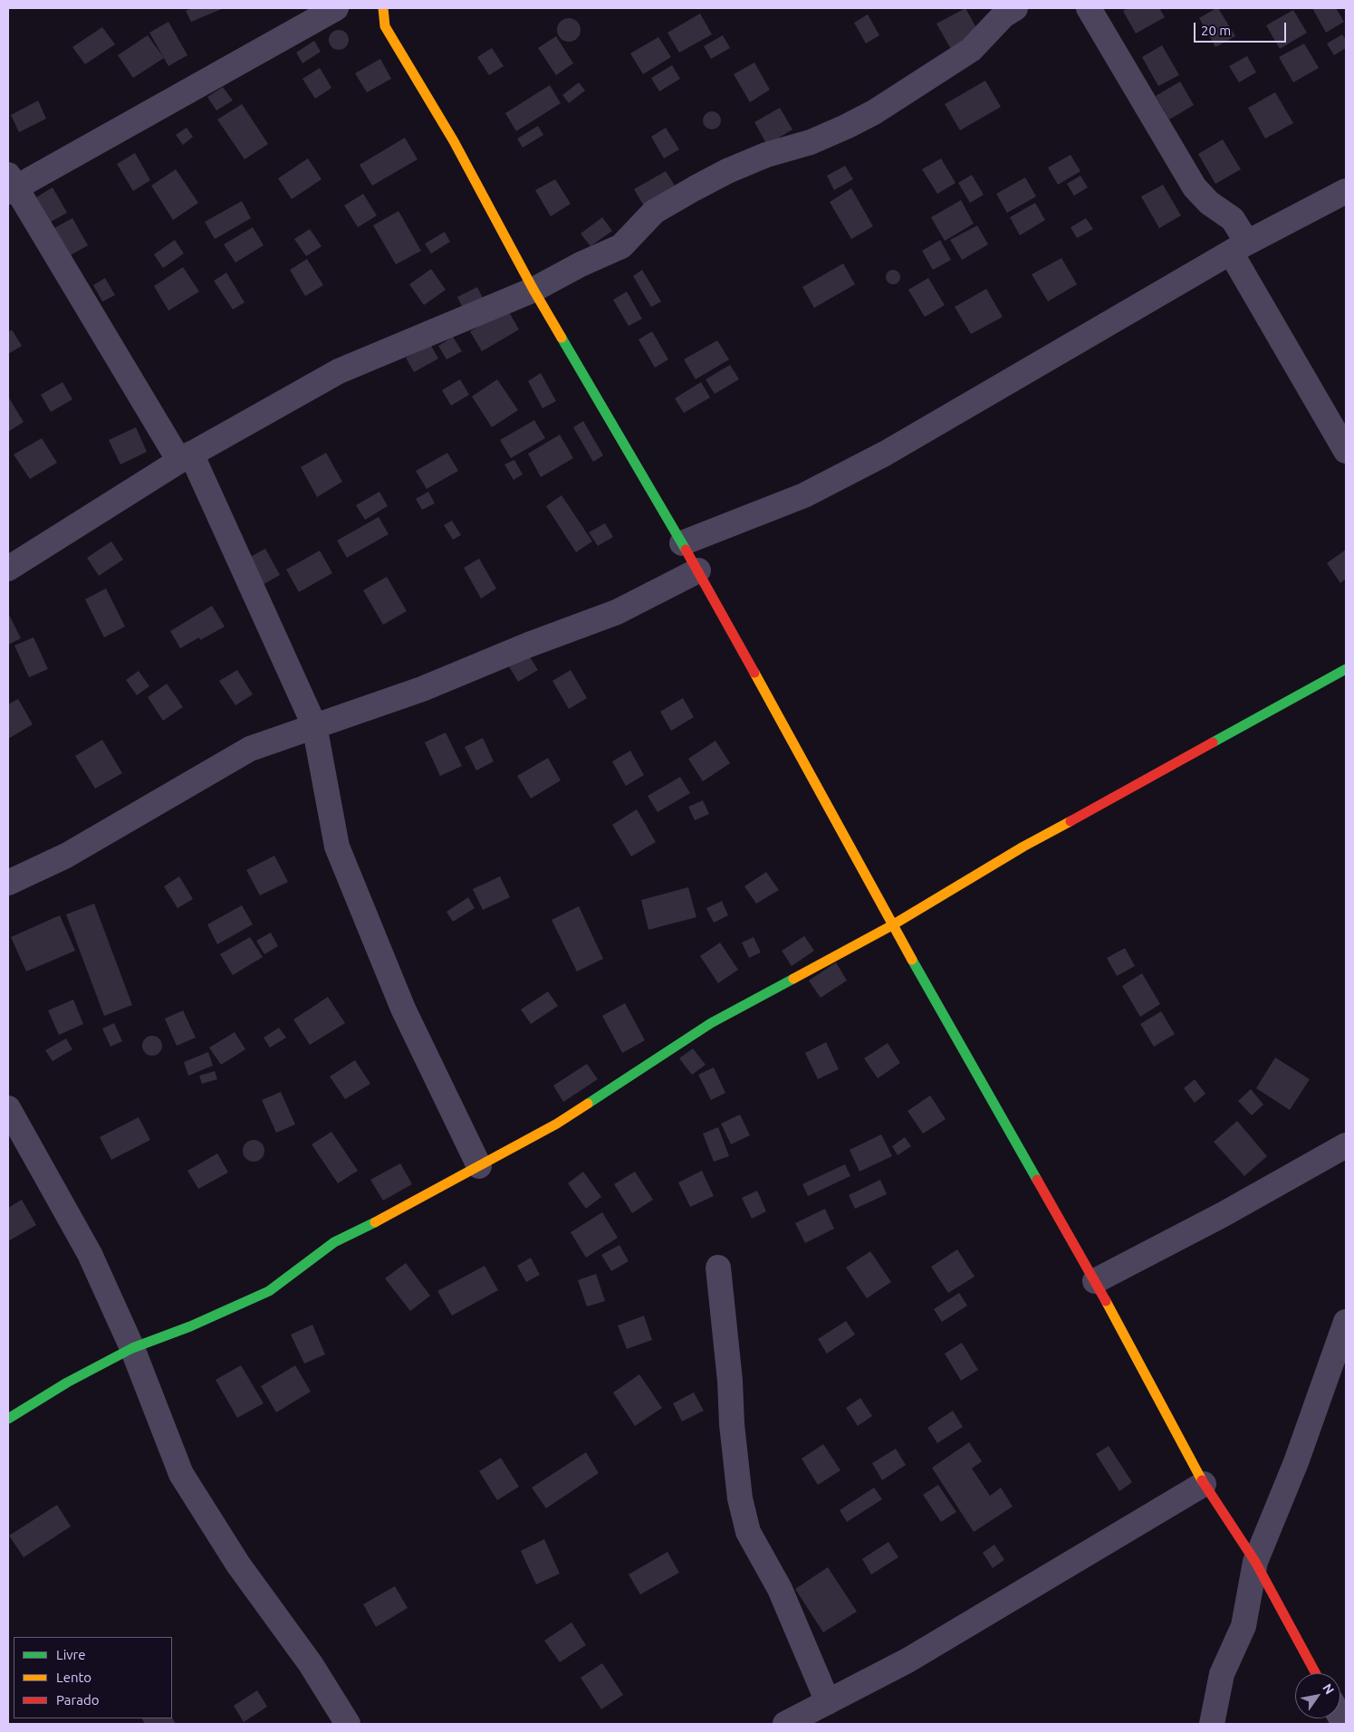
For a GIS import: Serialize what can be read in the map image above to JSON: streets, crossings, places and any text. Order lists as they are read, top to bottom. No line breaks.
{"legend":["Livre","Lento","Parado"],"scale_bar":"20 m","north":"top right"}
